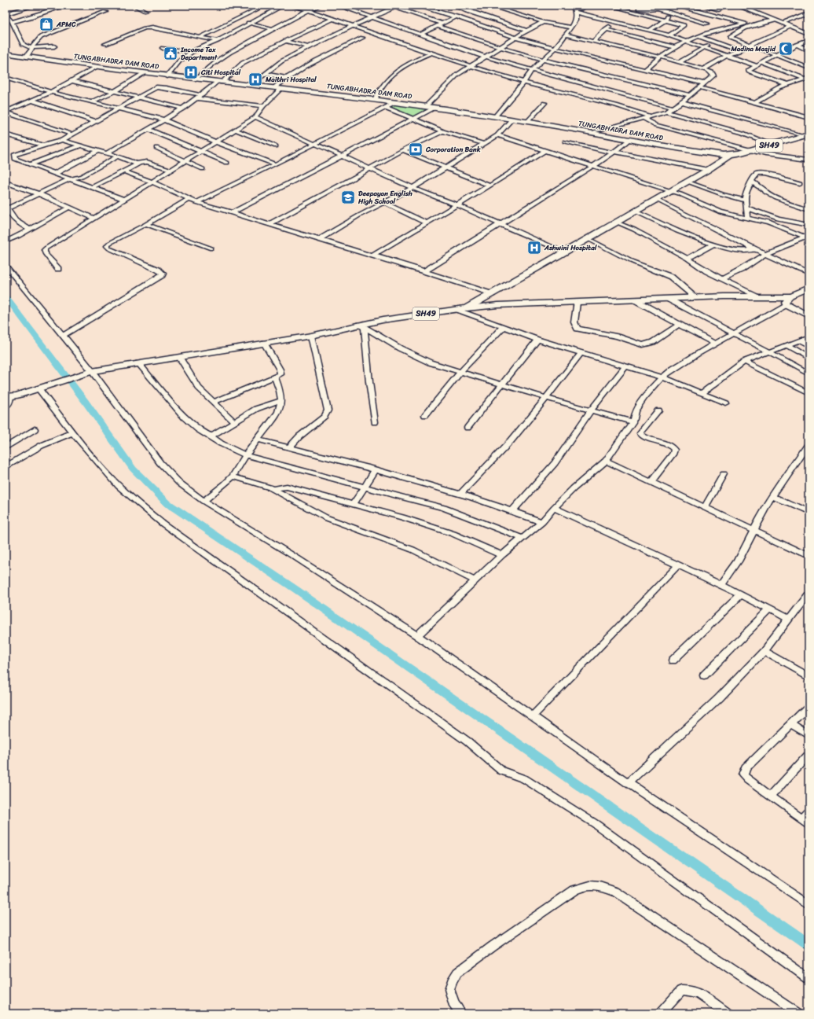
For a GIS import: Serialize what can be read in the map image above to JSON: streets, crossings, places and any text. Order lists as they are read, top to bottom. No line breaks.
{"streets":{"main road":["TUNGABHADRA DAM ROAD","SH49"]},"crossings":[["TUNGABHADRA DAM ROAD","SH49"]],"places":{"shop":["APMC"],"mosque":["Madina Masjid"],"public building":["Income Tax Department"],"hospital":["Citi Hospital","Maithri Hospital","Ashwini Hospital"],"bank":["Corporation Bank"],"school or university":["Deepayan English High School"]}}
